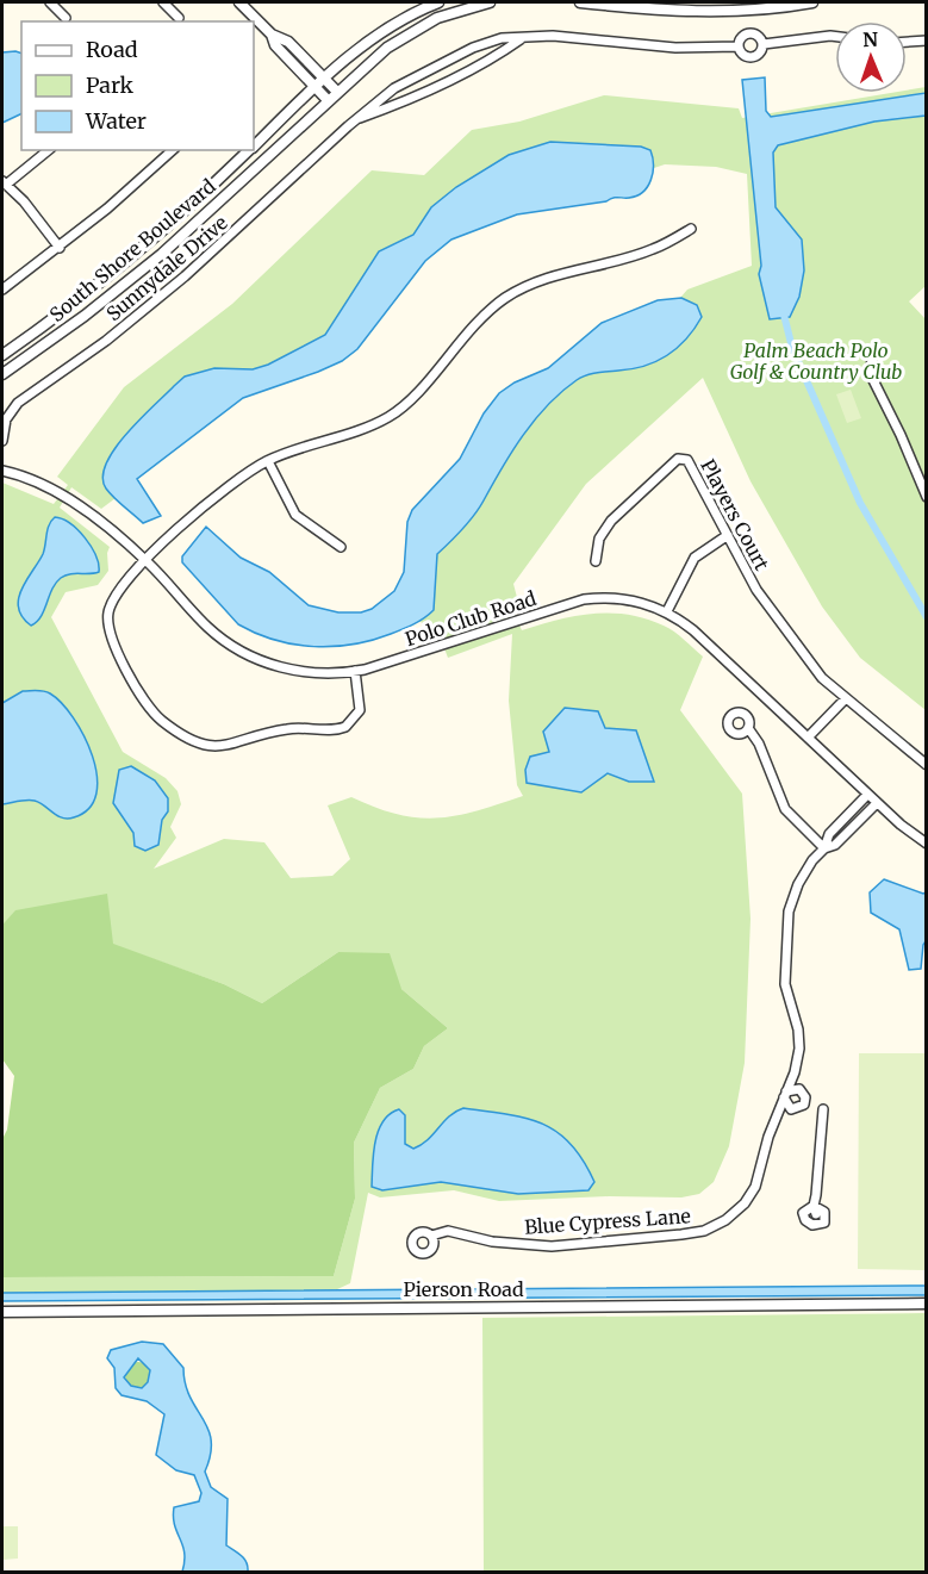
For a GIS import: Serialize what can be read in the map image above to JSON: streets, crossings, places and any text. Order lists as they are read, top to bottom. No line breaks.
{"streets":{"street":["South Shore Boulevard","Sunnydale Drive","Players Court","Polo Club Road","Blue Cypress Lane","Pierson Road"]},"crossings":[["Polo Club Road","Blue Cypress Lane"]],"parks":["Palm Beach Polo Golf & Country Club"],"legend":["Road","Park","Water"],"north":"top"}
